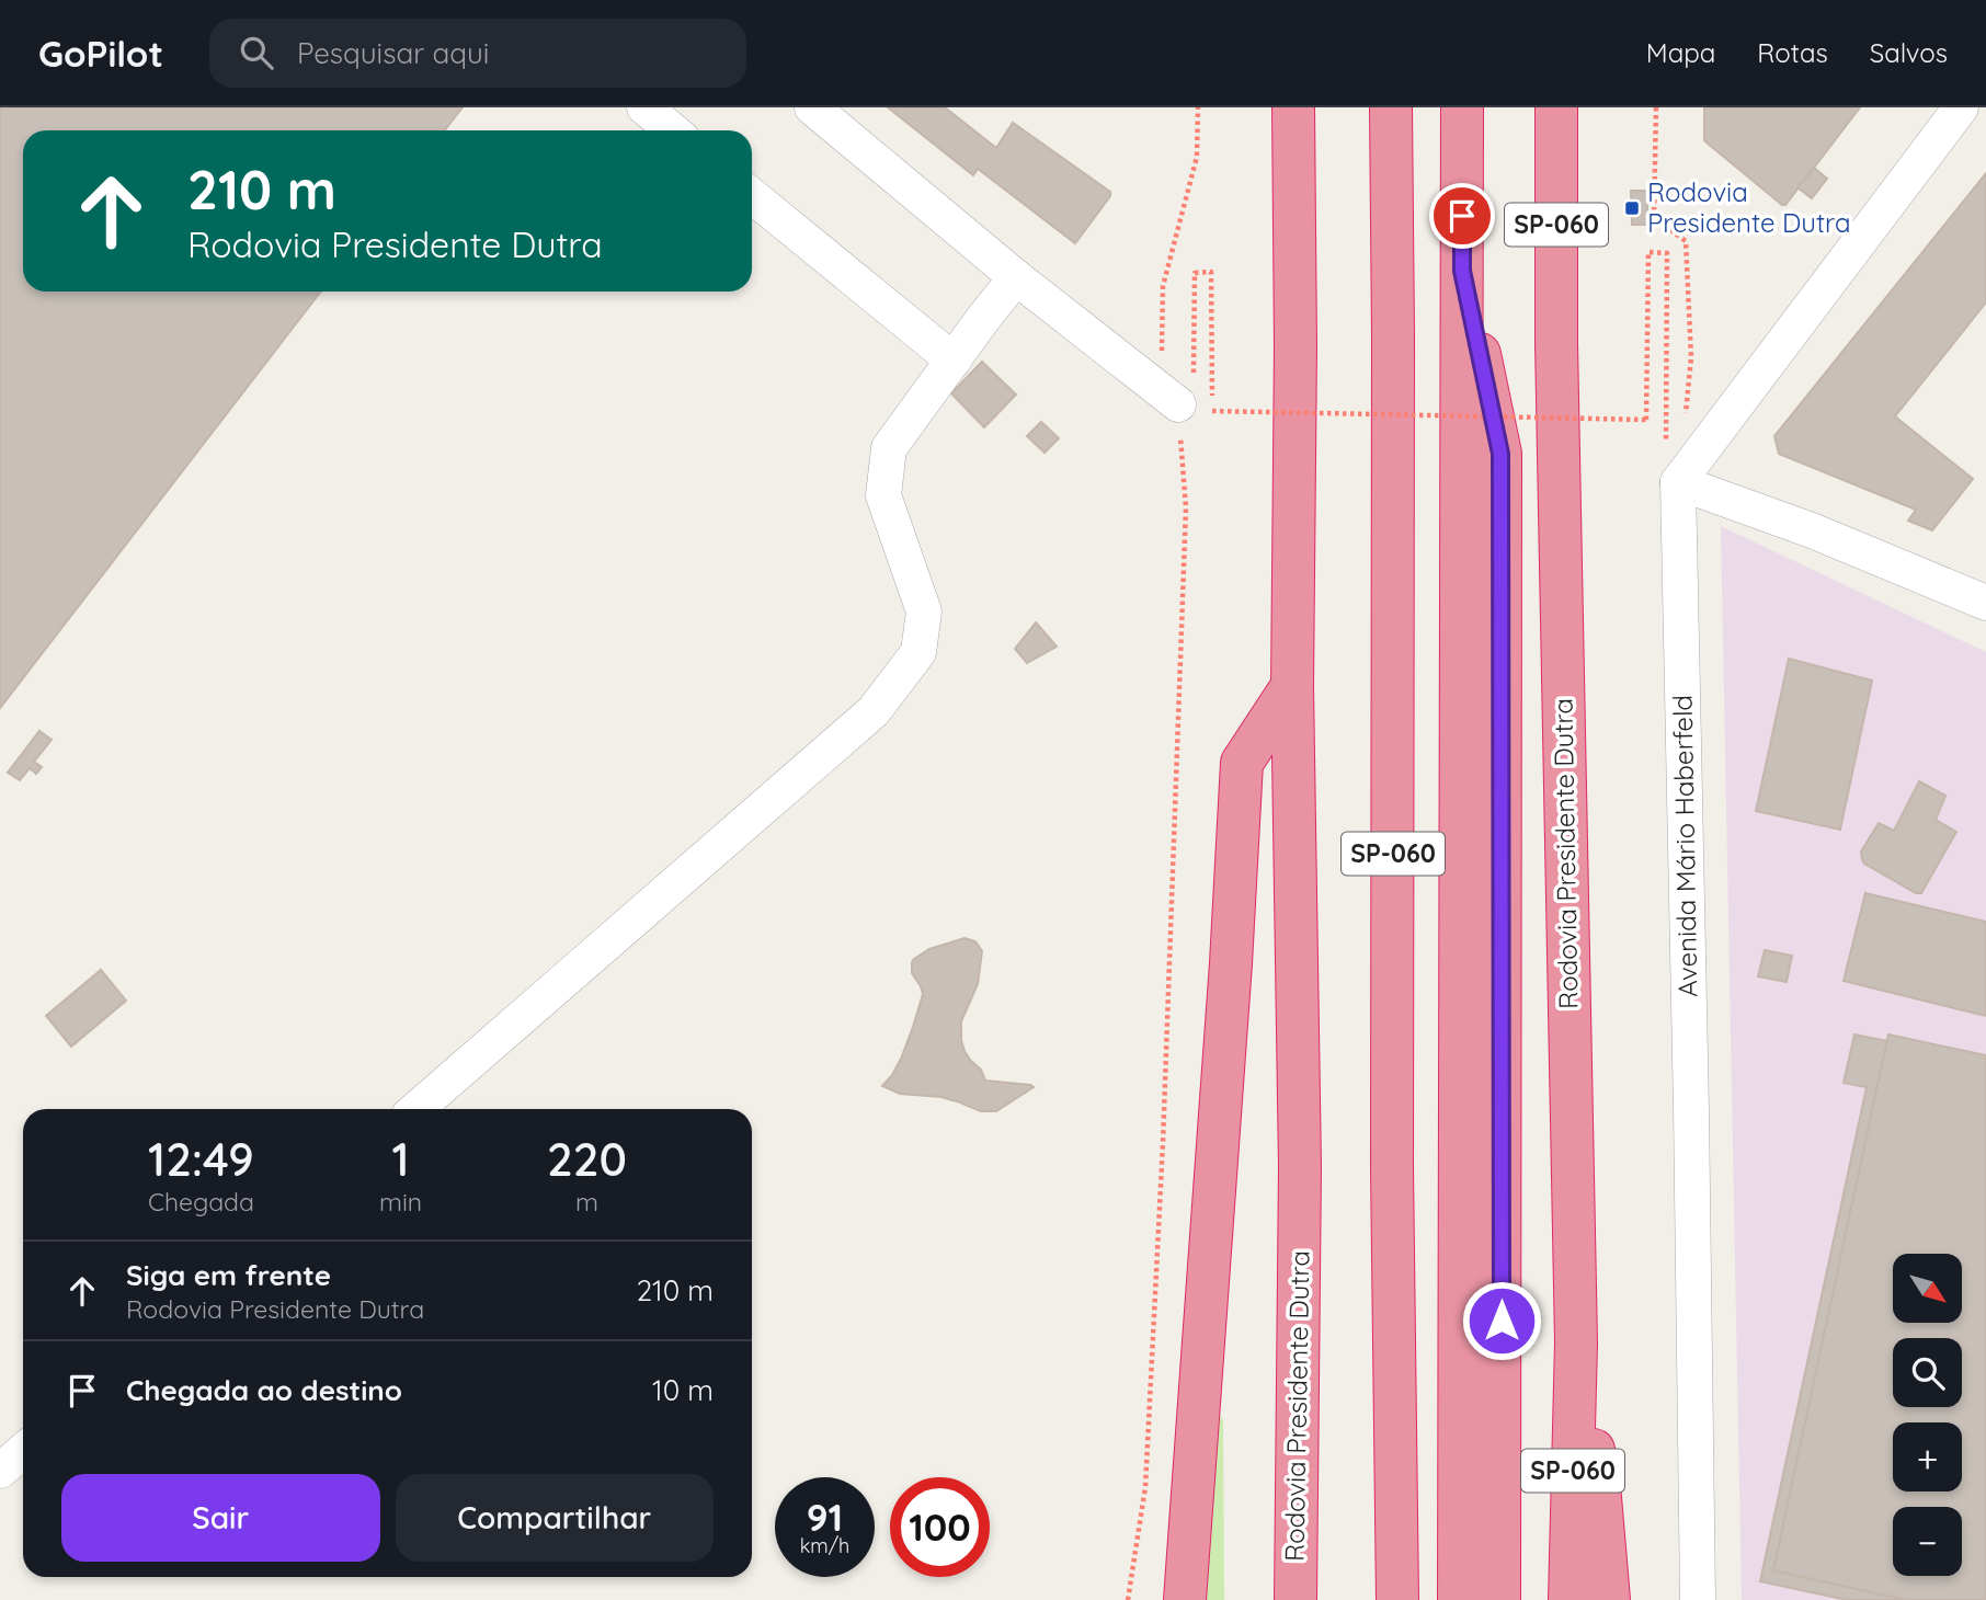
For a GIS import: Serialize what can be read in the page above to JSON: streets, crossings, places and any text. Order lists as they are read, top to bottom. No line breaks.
{"streets":{"highway":["SP-060","Rodovia Presidente Dutra"],"street":["Avenida Mário Haberfeld"]},"places":{"transit":["Rodovia Presidente Dutra"]},"north":"bottom right","page":{"header":"GoPilot","search":"Pesquisar aqui","nav":["Mapa","Rotas","Salvos"],"turn":["210 m","Rodovia Presidente Dutra"],"eta":["12:49","Chegada","1","min","220","m"],"list":[{"name":"Siga em frente","note":"Rodovia Presidente Dutra","value":"210 m"},{"name":"Chegada ao destino","value":"10 m"}],"map_buttons":["+","−"],"buttons":["Sair","Compartilhar"],"speed":"91 km/h","limit":"100"}}
